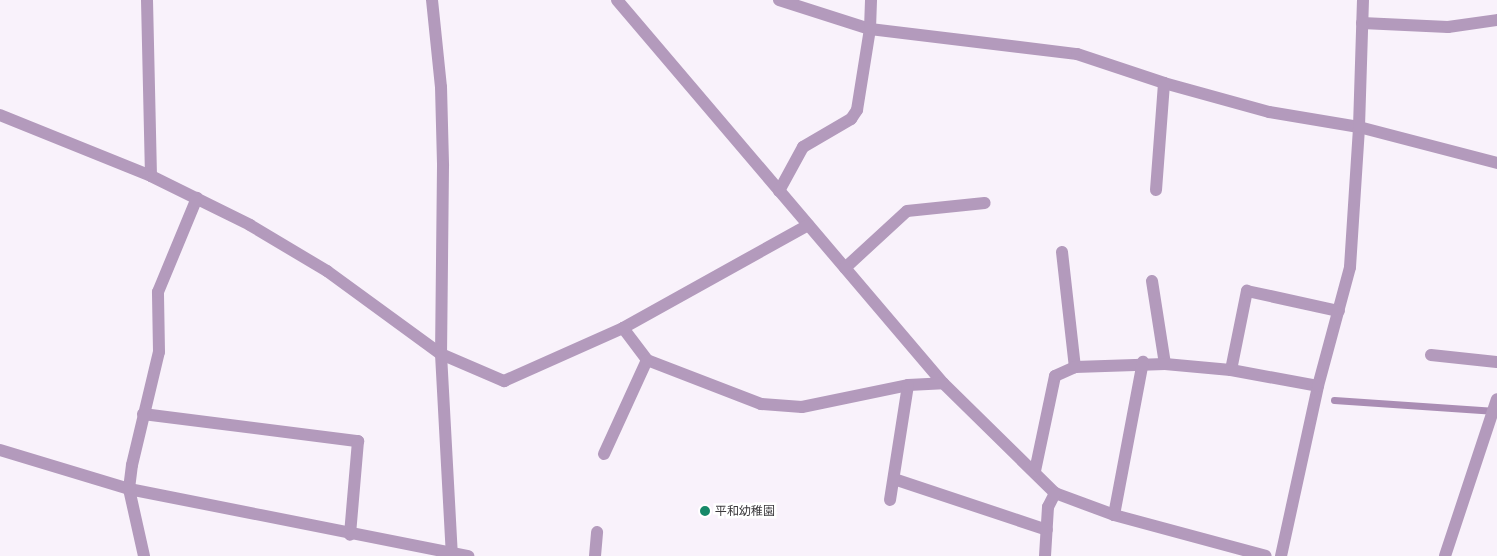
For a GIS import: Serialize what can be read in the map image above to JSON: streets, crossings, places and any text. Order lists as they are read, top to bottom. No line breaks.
{"places":["平和幼稚園"]}
